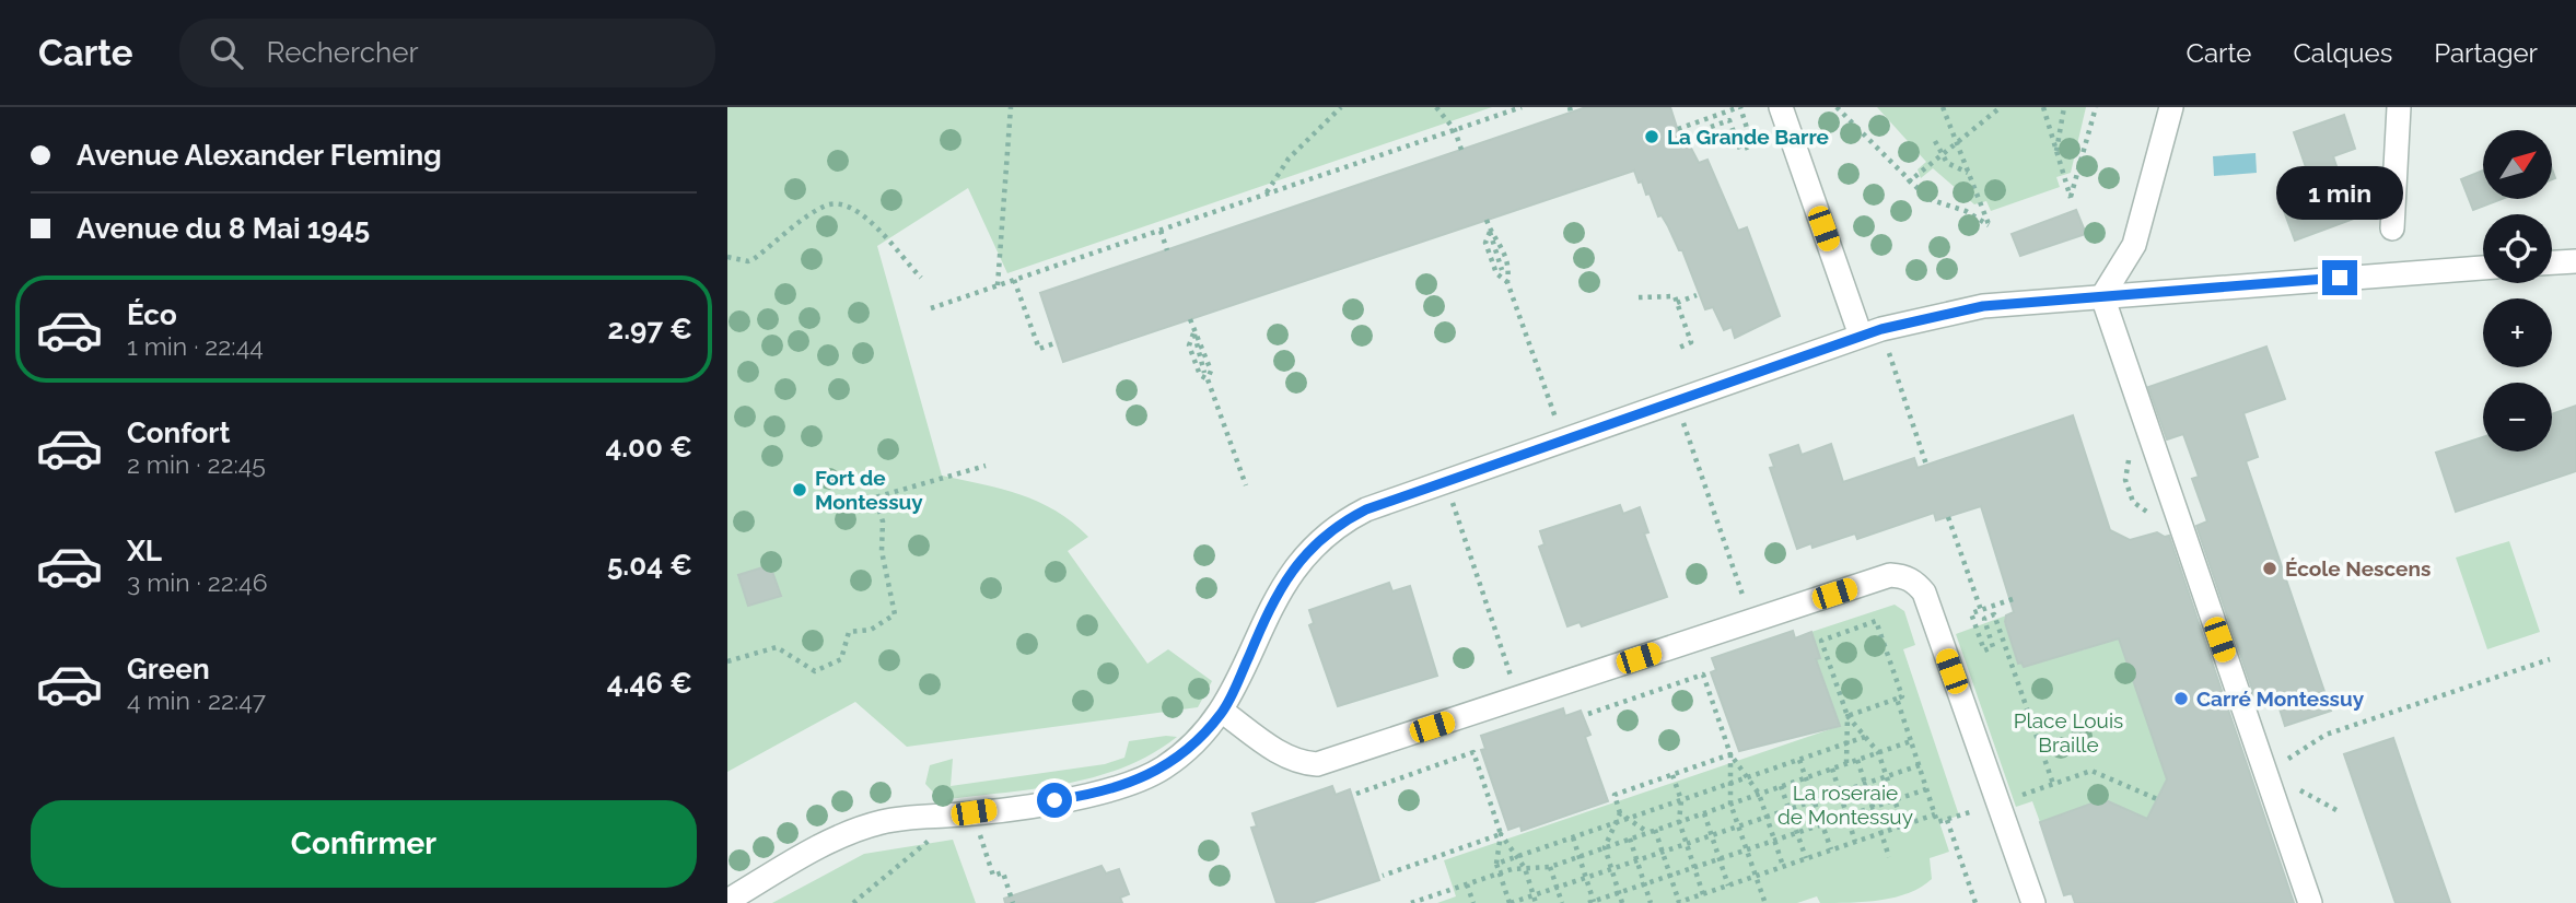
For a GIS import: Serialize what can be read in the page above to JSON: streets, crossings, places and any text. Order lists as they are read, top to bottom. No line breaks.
{"parks":["Place Louis Braille","La roseraie de Montessuy"],"places":["La Grande Barre","Fort de Montessuy","École Nescens","Carré Montessuy"],"north":"top right","page":{"header":"Carte","search":"Rechercher","nav":["Carte","Calques","Partager"],"banner":["Avenue Alexander Fleming","Avenue du 8 Mai 1945"],"map_buttons":["+","−"],"bubble":"1 min","list":[{"name":"Éco","note":"1 min · 22:44","value":"2.97 €"},{"name":"Confort","note":"2 min · 22:45","value":"4.00 €"},{"name":"XL","note":"3 min · 22:46","value":"5.04 €"},{"name":"Green","note":"4 min · 22:47","value":"4.46 €"}],"buttons":"Confirmer"}}
